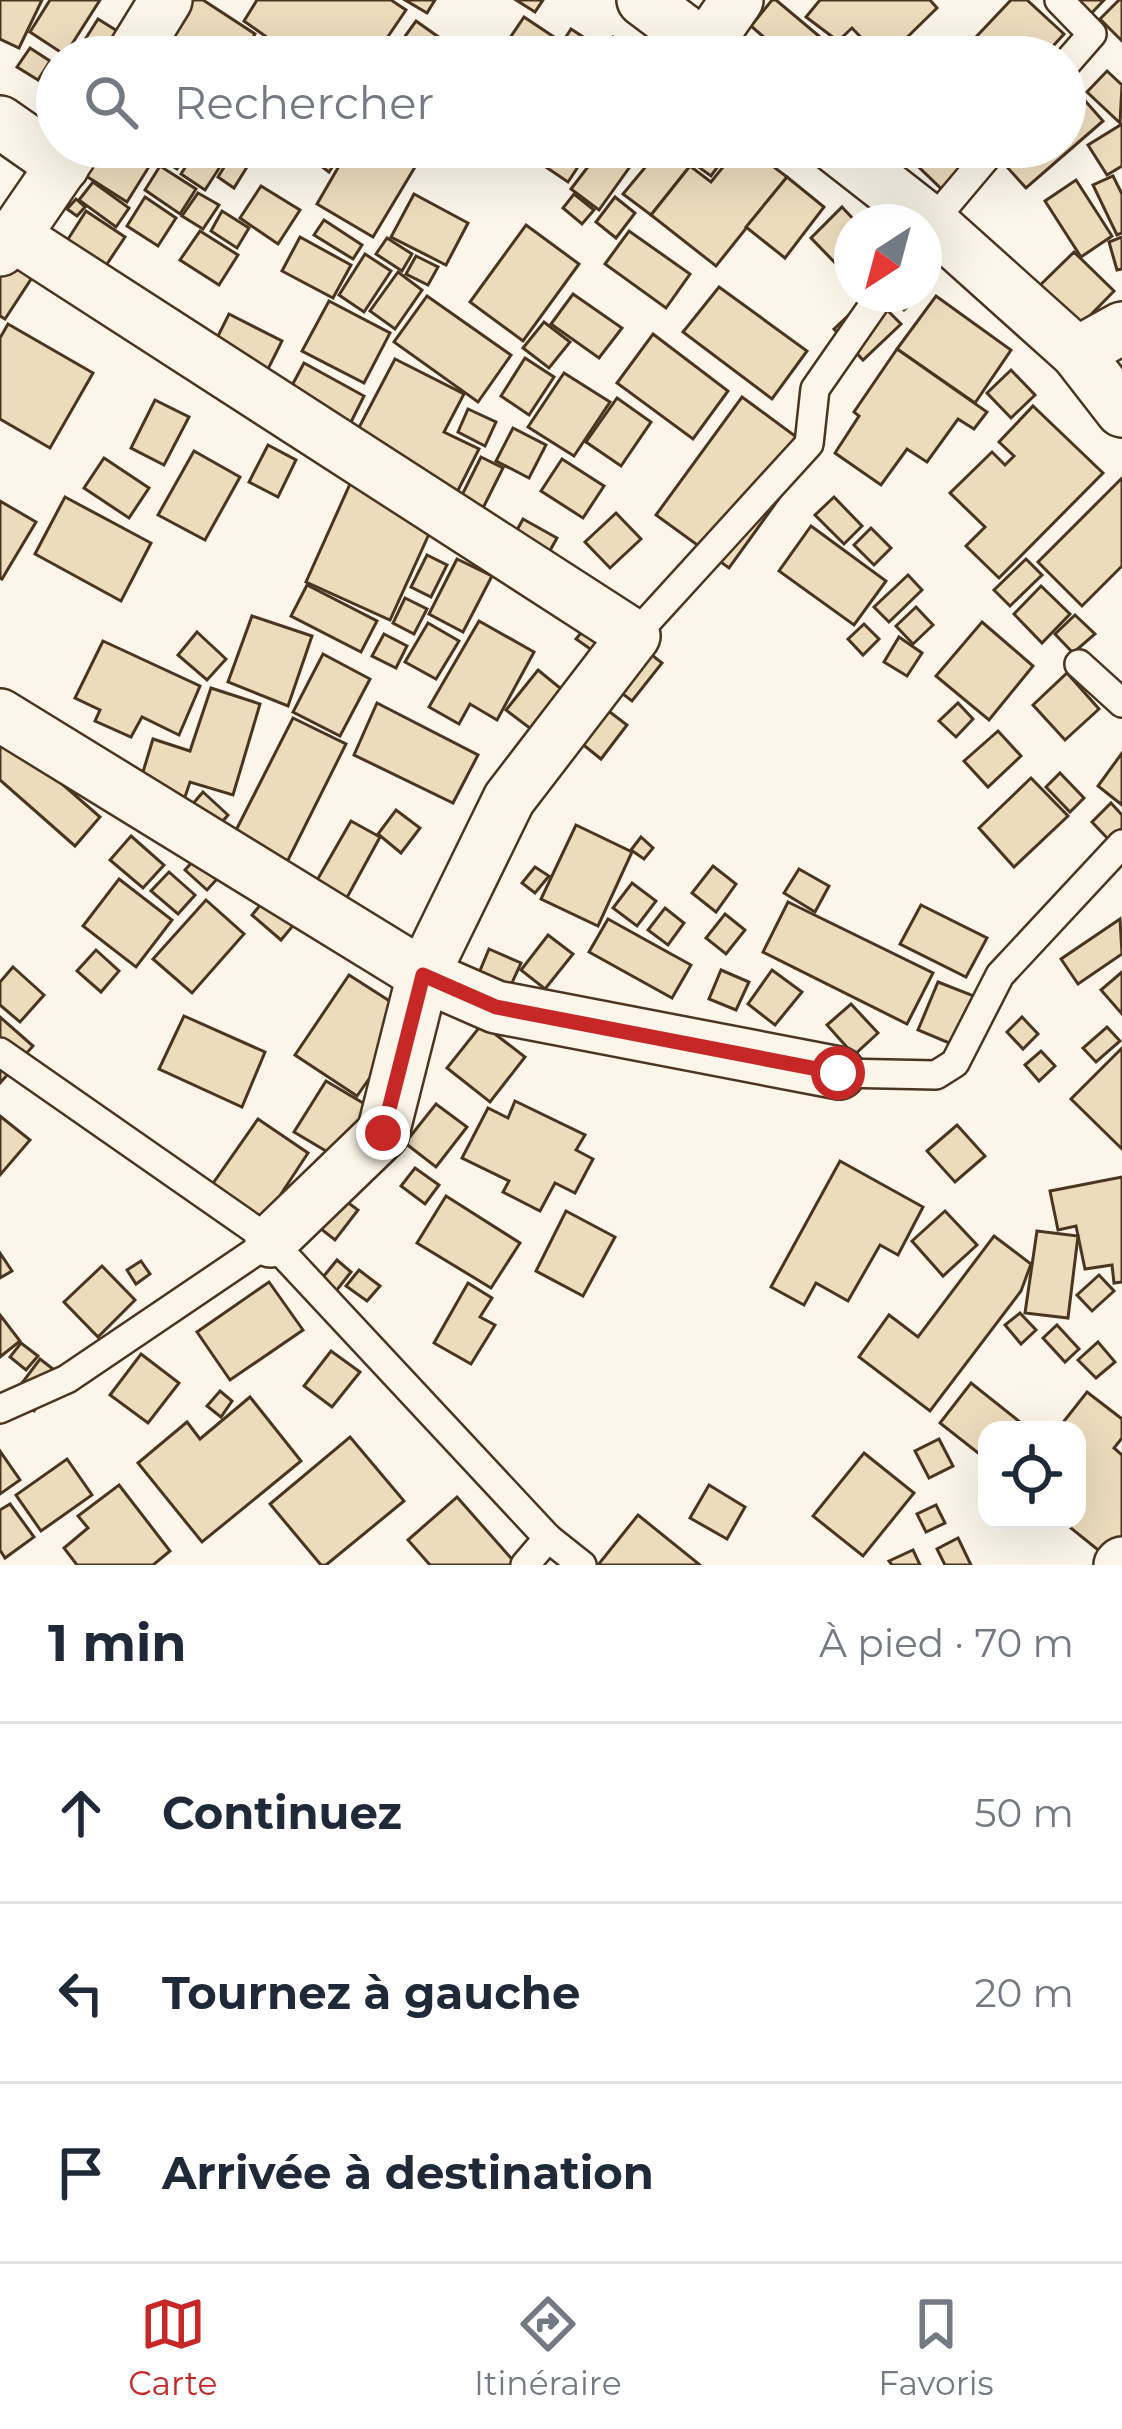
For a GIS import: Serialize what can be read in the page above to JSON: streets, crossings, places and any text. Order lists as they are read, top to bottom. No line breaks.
{"north":"bottom left","page":{"search":"Rechercher","heading":["1 min","À pied · 70 m"],"list":[["Continuez","50 m"],["Tournez à gauche","20 m"],"Arrivée à destination"],"nav":["Carte","Itinéraire","Favoris"]}}
